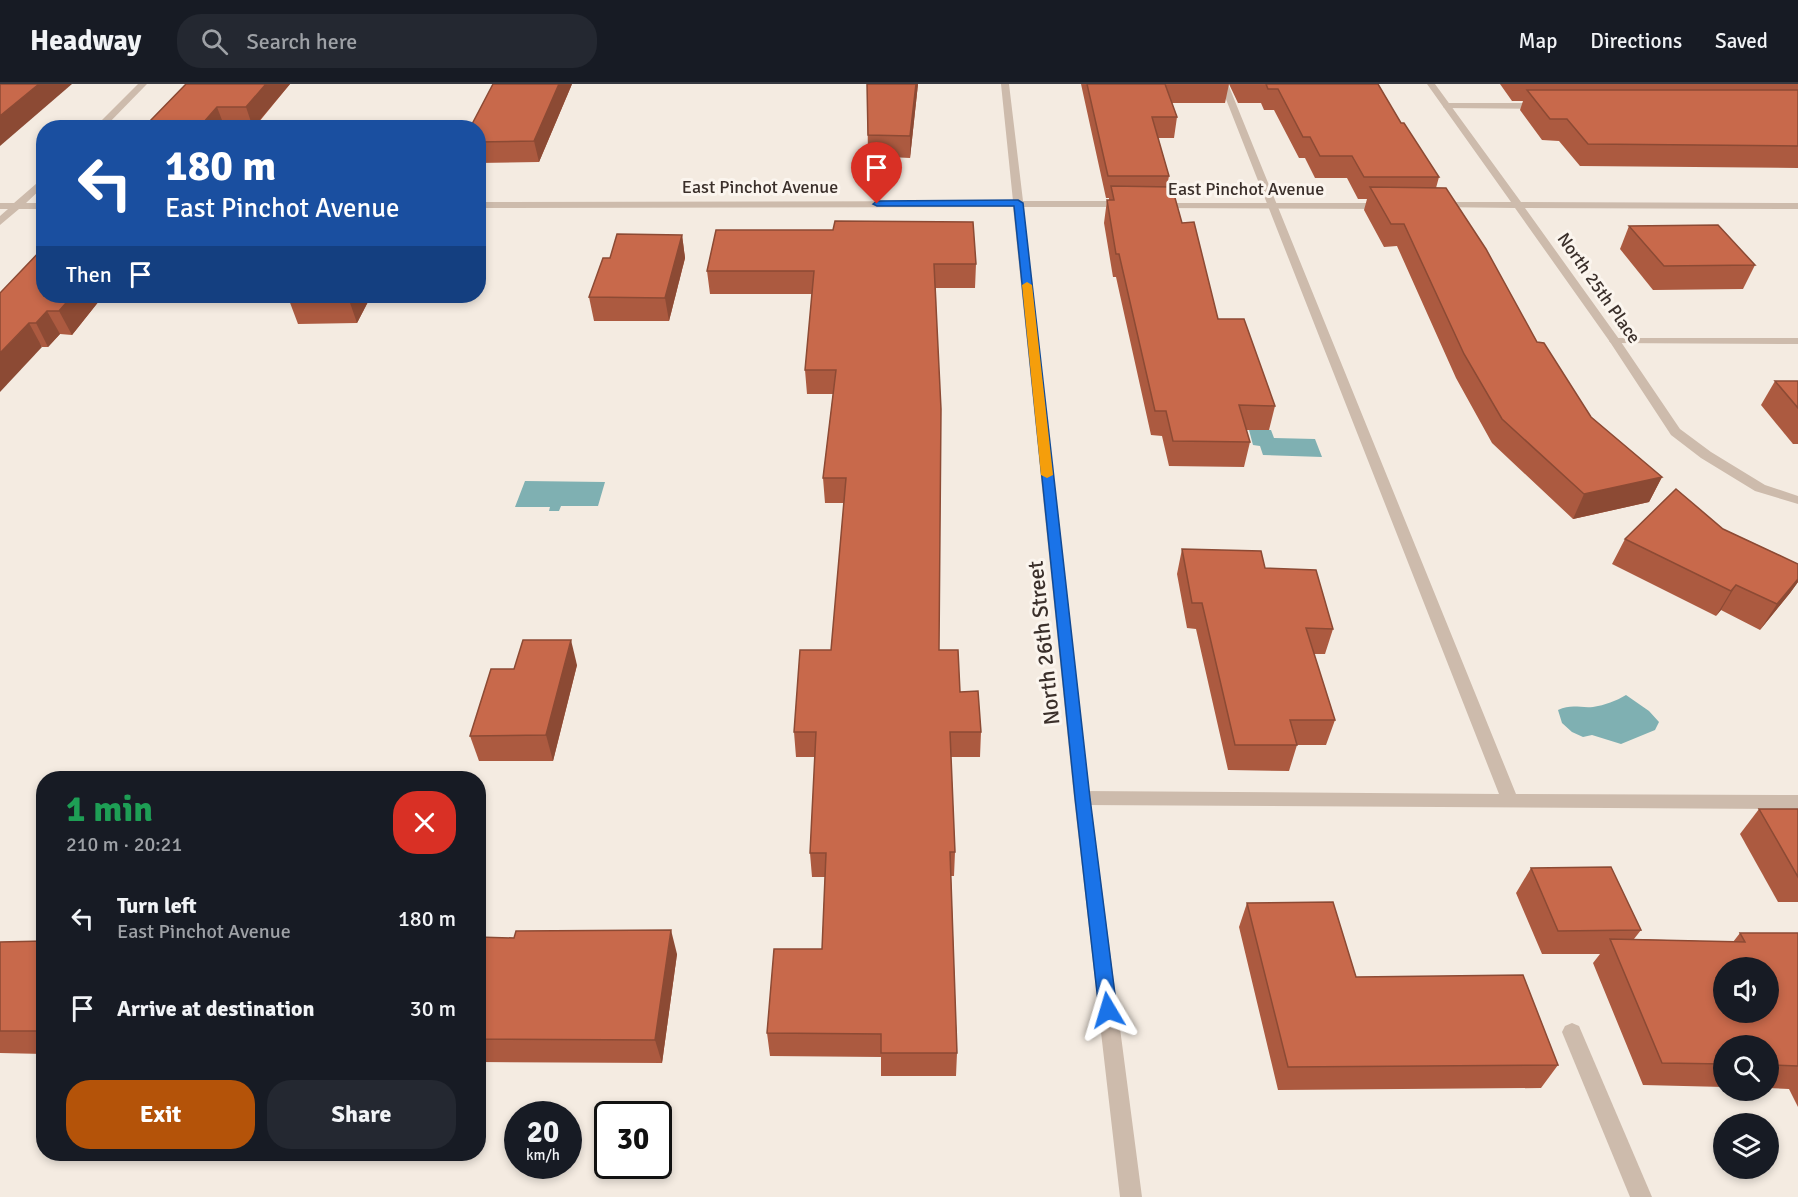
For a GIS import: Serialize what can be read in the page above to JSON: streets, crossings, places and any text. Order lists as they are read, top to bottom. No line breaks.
{"streets":{"street":["East Pinchot Avenue","North 25th Place","North 26th Street"]},"crossings":[["East Pinchot Avenue","North 26th Street"]],"page":{"header":"Headway","search":"Search here","nav":["Map","Directions","Saved"],"turn":["180 m","East Pinchot Avenue"],"then":"Then","heading":["1 min","210 m · 20:21"],"list":[{"name":"Turn left","note":"East Pinchot Avenue","value":"180 m"},{"name":"Arrive at destination","value":"30 m"}],"buttons":["Exit","Share"],"speed":"20 km/h","limit":"30"}}
